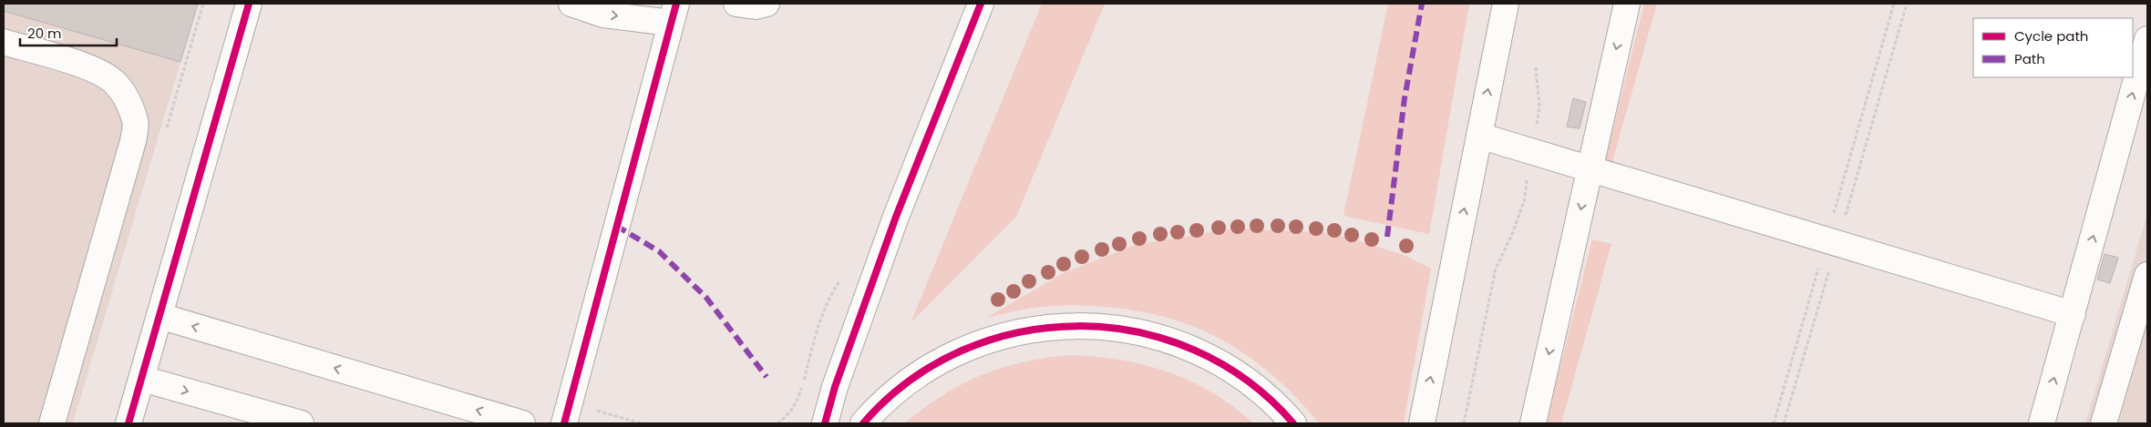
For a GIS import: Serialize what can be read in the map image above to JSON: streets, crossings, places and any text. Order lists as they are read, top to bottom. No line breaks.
{"legend":["Cycle path","Path"],"scale_bar":"20 m"}
